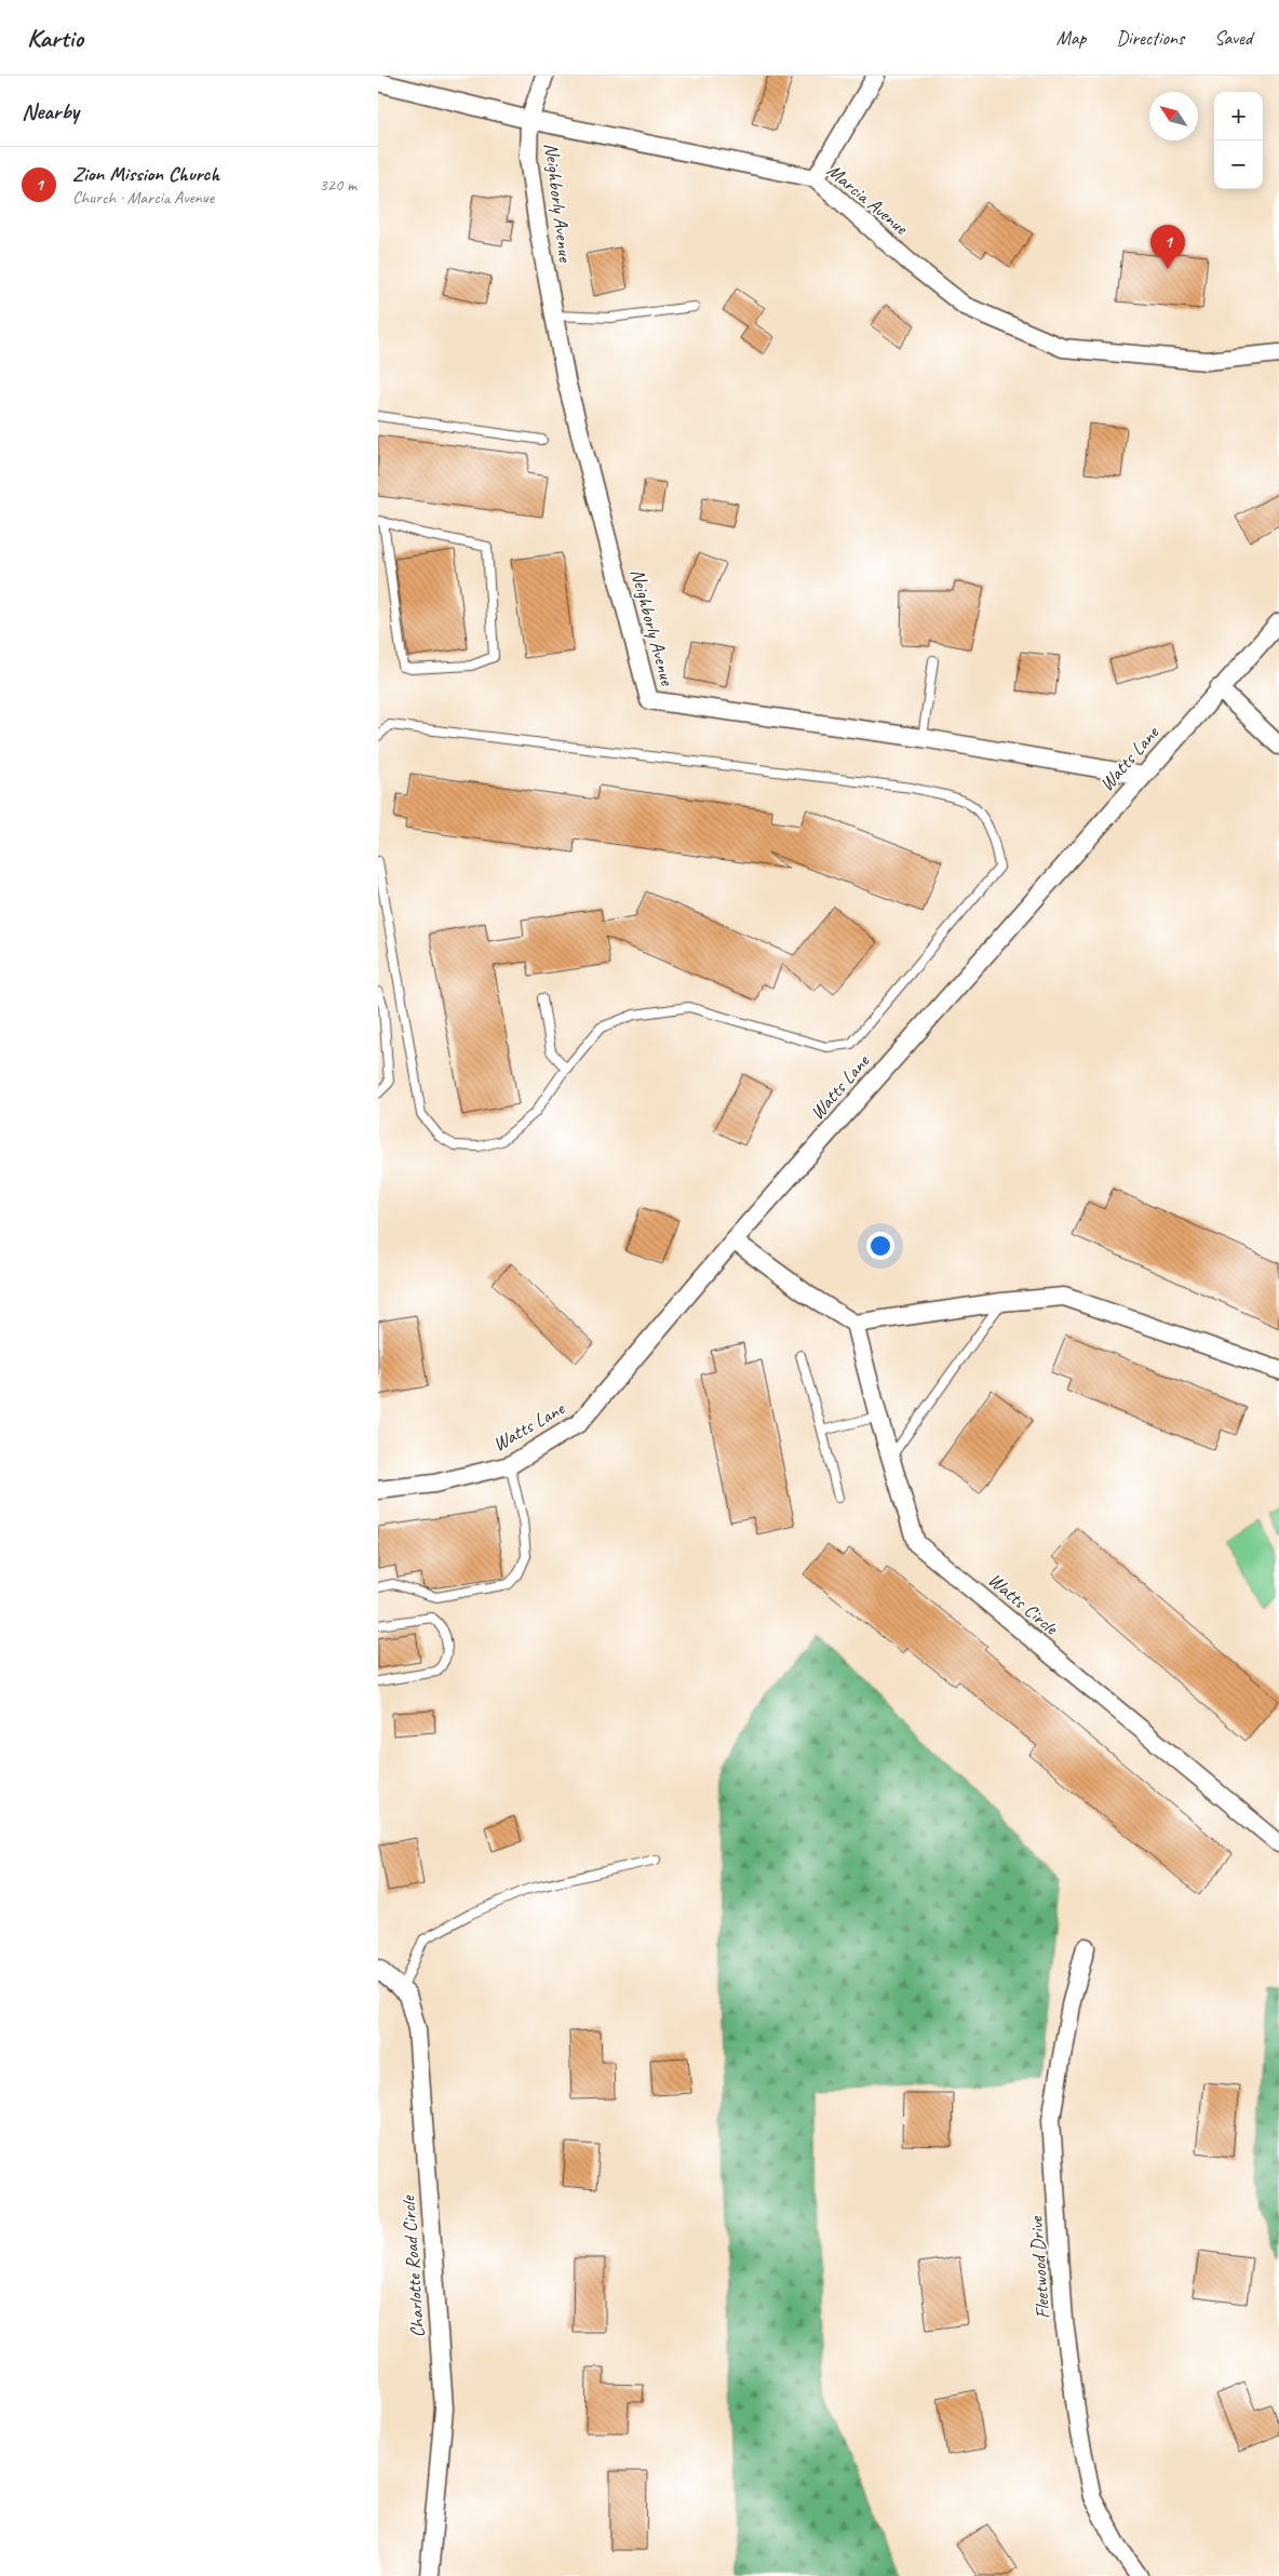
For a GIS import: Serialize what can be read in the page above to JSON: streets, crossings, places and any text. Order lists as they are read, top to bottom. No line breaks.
{"streets":{"street":["Marcia Avenue","Neighborly Avenue","Watts Lane","Watts Circle","Charlotte Road Circle","Fleetwood Drive"]},"crossings":[["Marcia Avenue","Neighborly Avenue"],["Neighborly Avenue","Watts Lane"]],"north":"top left","page":{"header":"Kartio","nav":["Map","Directions","Saved"],"heading":"Nearby","map_buttons":["+","−"],"list":[{"mark":"1","name":"Zion Mission Church","note":"Church · Marcia Avenue","value":"320 m"}],"pins":"1"}}
